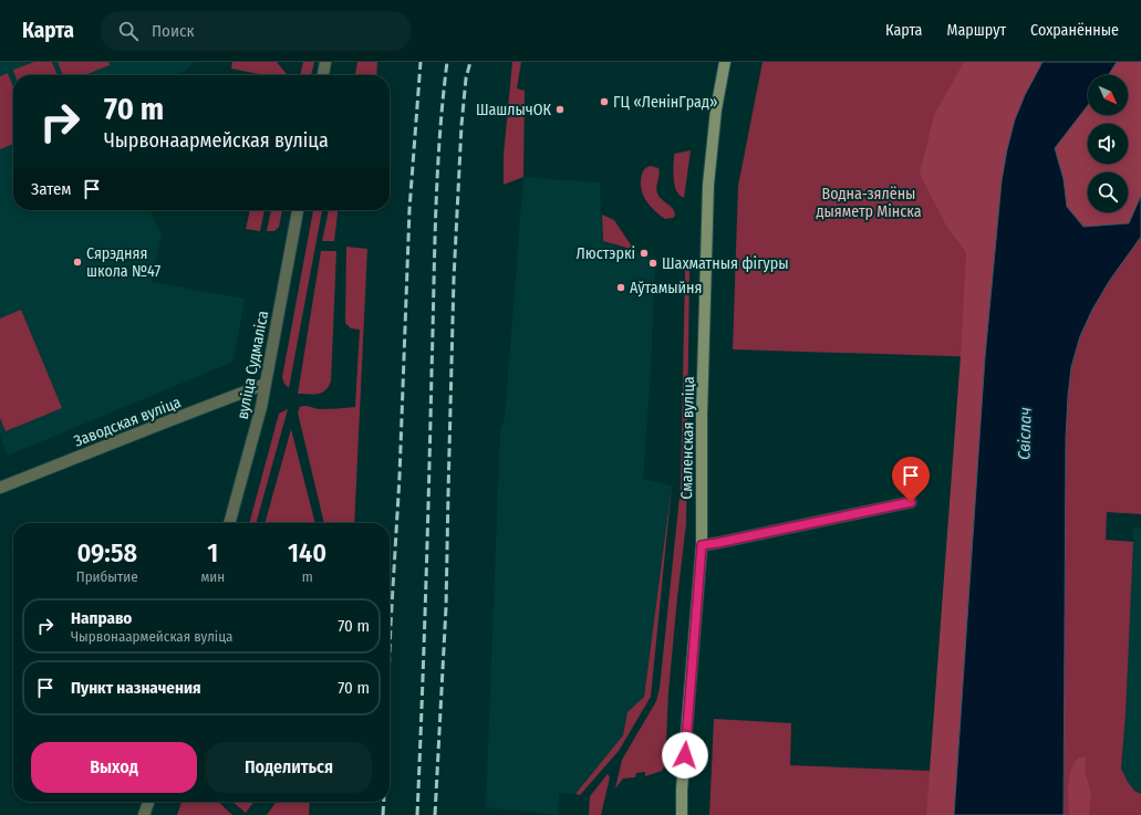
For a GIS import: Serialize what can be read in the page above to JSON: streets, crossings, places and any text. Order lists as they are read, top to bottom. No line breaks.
{"streets":{"main road":["Смаленская вуліца"],"street":["вуліца Судмаліса","Заводская вуліца"]},"crossings":[["вуліца Судмаліса","Заводская вуліца"]],"water":["Свіслач"],"parks":["Водна-зялёны дыяметр Мінска"],"places":["ГЦ «ЛенінГрад»","ШашлычОК","Люстэркі","Сярэдняя школа №47","Шахматныя фігуры","Аўтамыйня"],"north":"bottom right","page":{"header":"Карта","search":"Поиск","nav":["Карта","Маршрут","Сохранённые"],"turn":["70 m","Чырвонаармейская вуліца"],"then":"Затем","eta":["09:58","Прибытие","1","мин","140","m"],"list":[{"name":"Направо","note":"Чырвонаармейская вуліца","value":"70 m"},{"name":"Пункт назначения","value":"70 m"}],"buttons":["Выход","Поделиться"]}}
